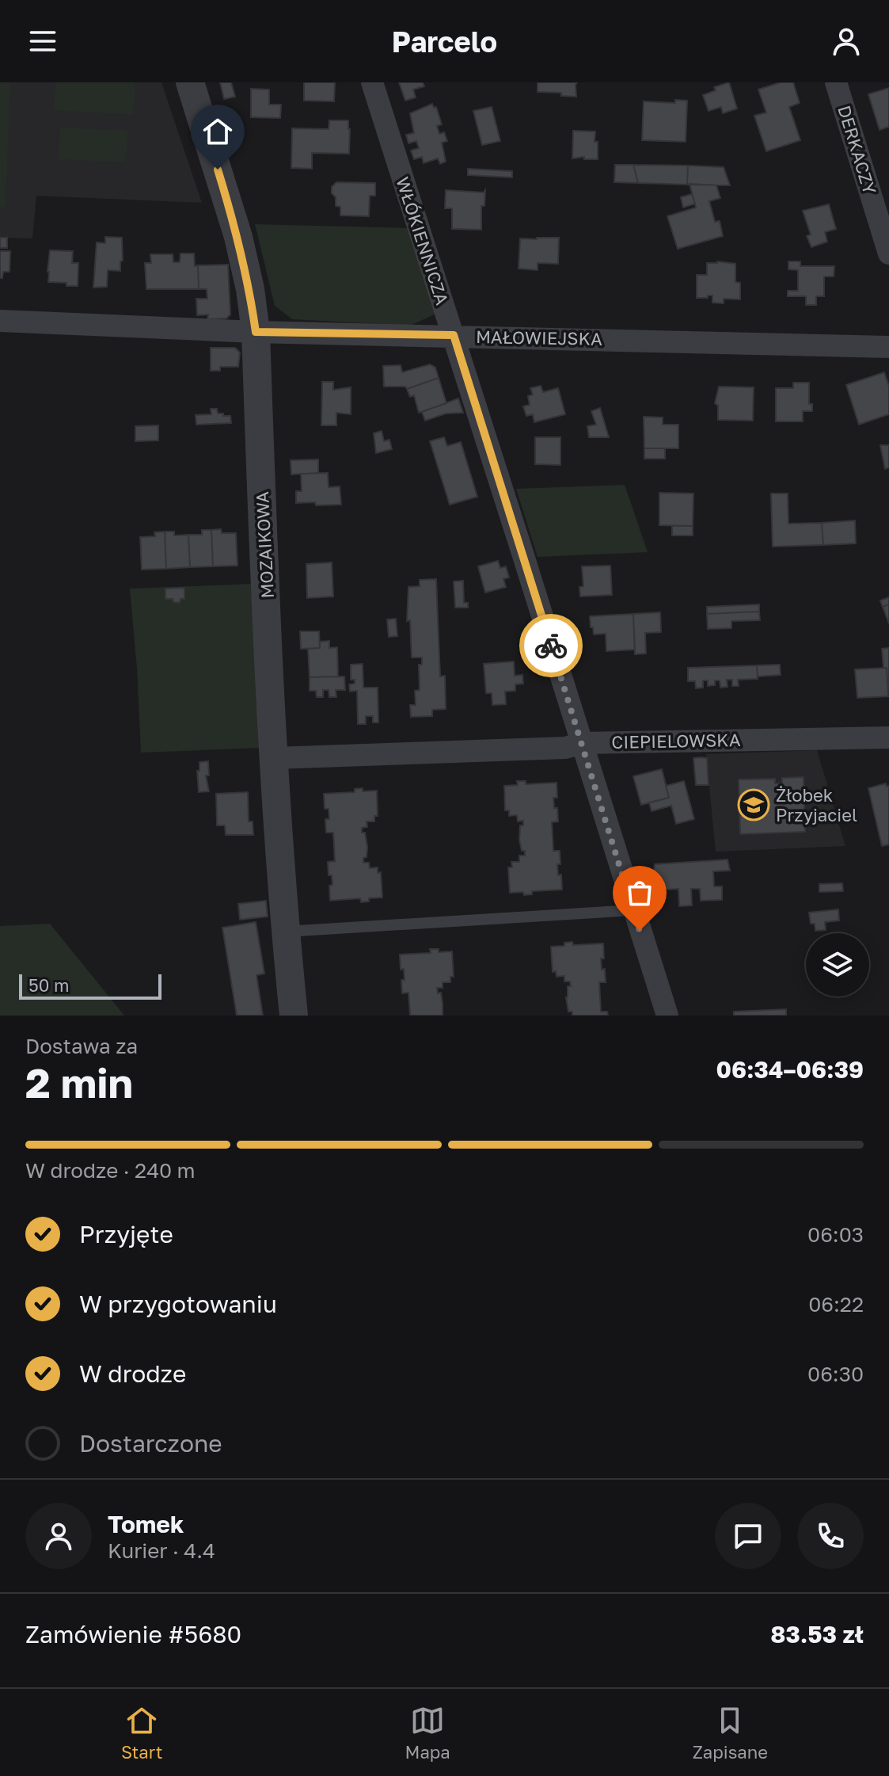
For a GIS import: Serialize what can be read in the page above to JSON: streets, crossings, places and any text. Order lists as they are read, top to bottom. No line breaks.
{"streets":{"street":["DERKACZY","WŁÓKIENNICZA","MAŁOWIEJSKA","MOZAIKOWA","CIEPIELOWSKA"]},"crossings":[["WŁÓKIENNICZA","MAŁOWIEJSKA"],["WŁÓKIENNICZA","CIEPIELOWSKA"],["MAŁOWIEJSKA","MOZAIKOWA"],["MOZAIKOWA","CIEPIELOWSKA"]],"places":{"school or university":["Żłobek Przyjaciel"]},"scale_bar":"50 m","page":{"header":"Parcelo","scale":"50 m","heading":["2 min","Dostawa za","06:34–06:39"],"panel":["Tomek","Kurier · 4.4","Zamówienie #5680","83.53 zł"],"bar":"W drodze · 240 m","list":[["Przyjęte","06:03"],["W przygotowaniu","06:22"],["W drodze","06:30"],"Dostarczone"],"tabs":["Start","Mapa","Zapisane"]}}
